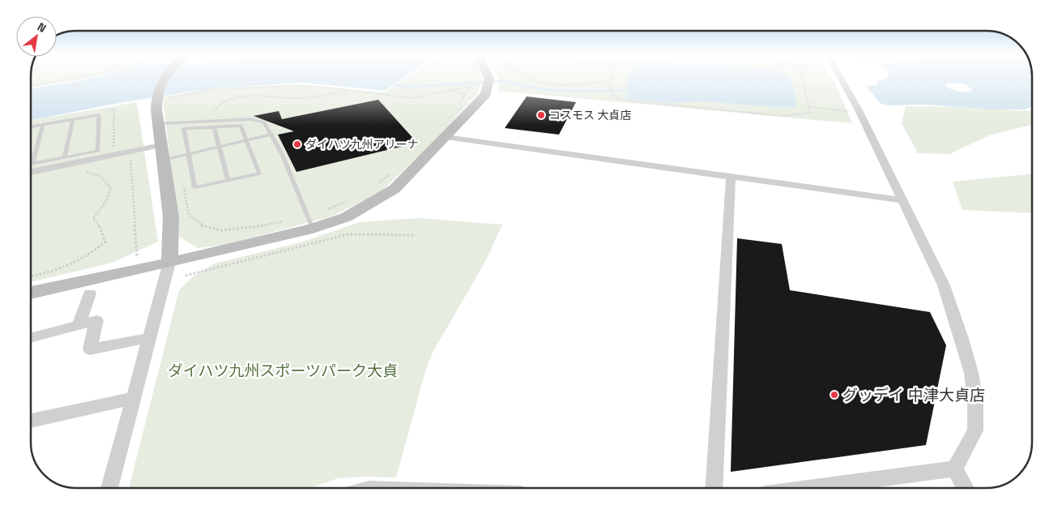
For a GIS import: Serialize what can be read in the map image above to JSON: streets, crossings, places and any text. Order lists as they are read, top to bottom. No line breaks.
{"parks":["ダイハツ九州スポーツパーク大貞"],"places":["コスモス 大貞店","ダイハツ九州アリーナ","グッデイ 中津大貞店"],"north":"top right"}
